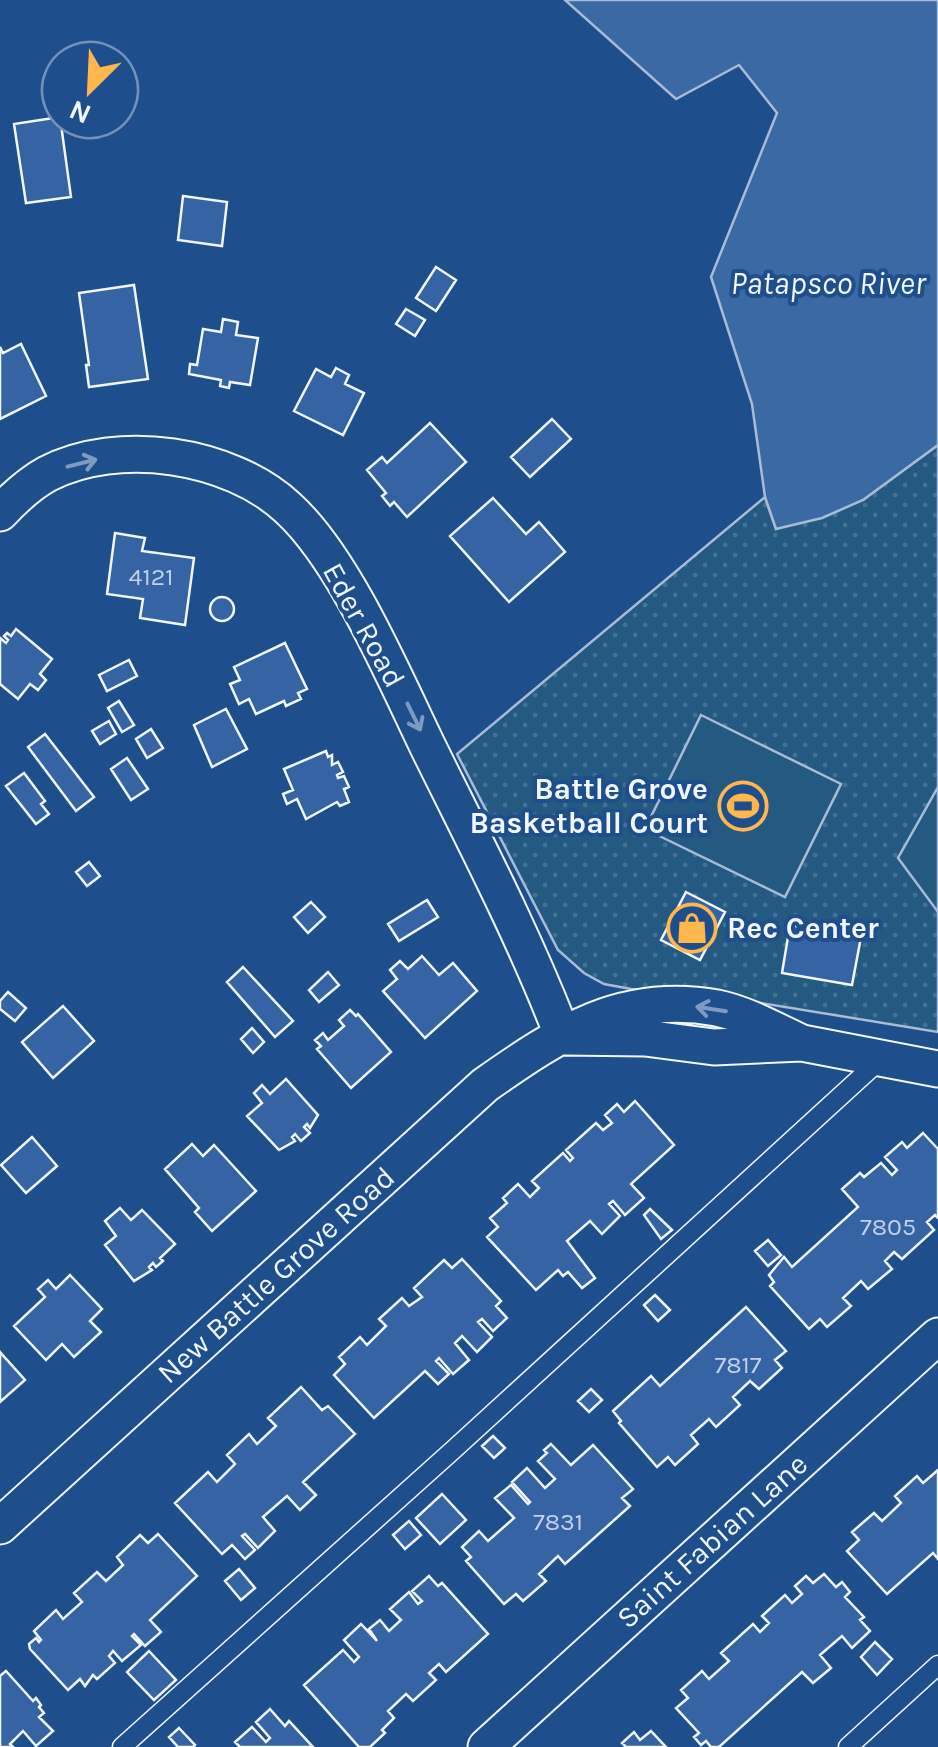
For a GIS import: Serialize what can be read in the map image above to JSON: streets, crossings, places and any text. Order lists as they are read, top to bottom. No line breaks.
{"streets":{"street":["Eder Road","New Battle Grove Road","Saint Fabian Lane"]},"crossings":[["Eder Road","New Battle Grove Road"]],"one_way":["Eder Road"],"water":["Patapsco River"],"places":{"sports":["Battle Grove Basketball Court"],"shop":["Rec Center"]},"house_numbers":["4121","7805","7817","7831"],"north":"bottom left"}
